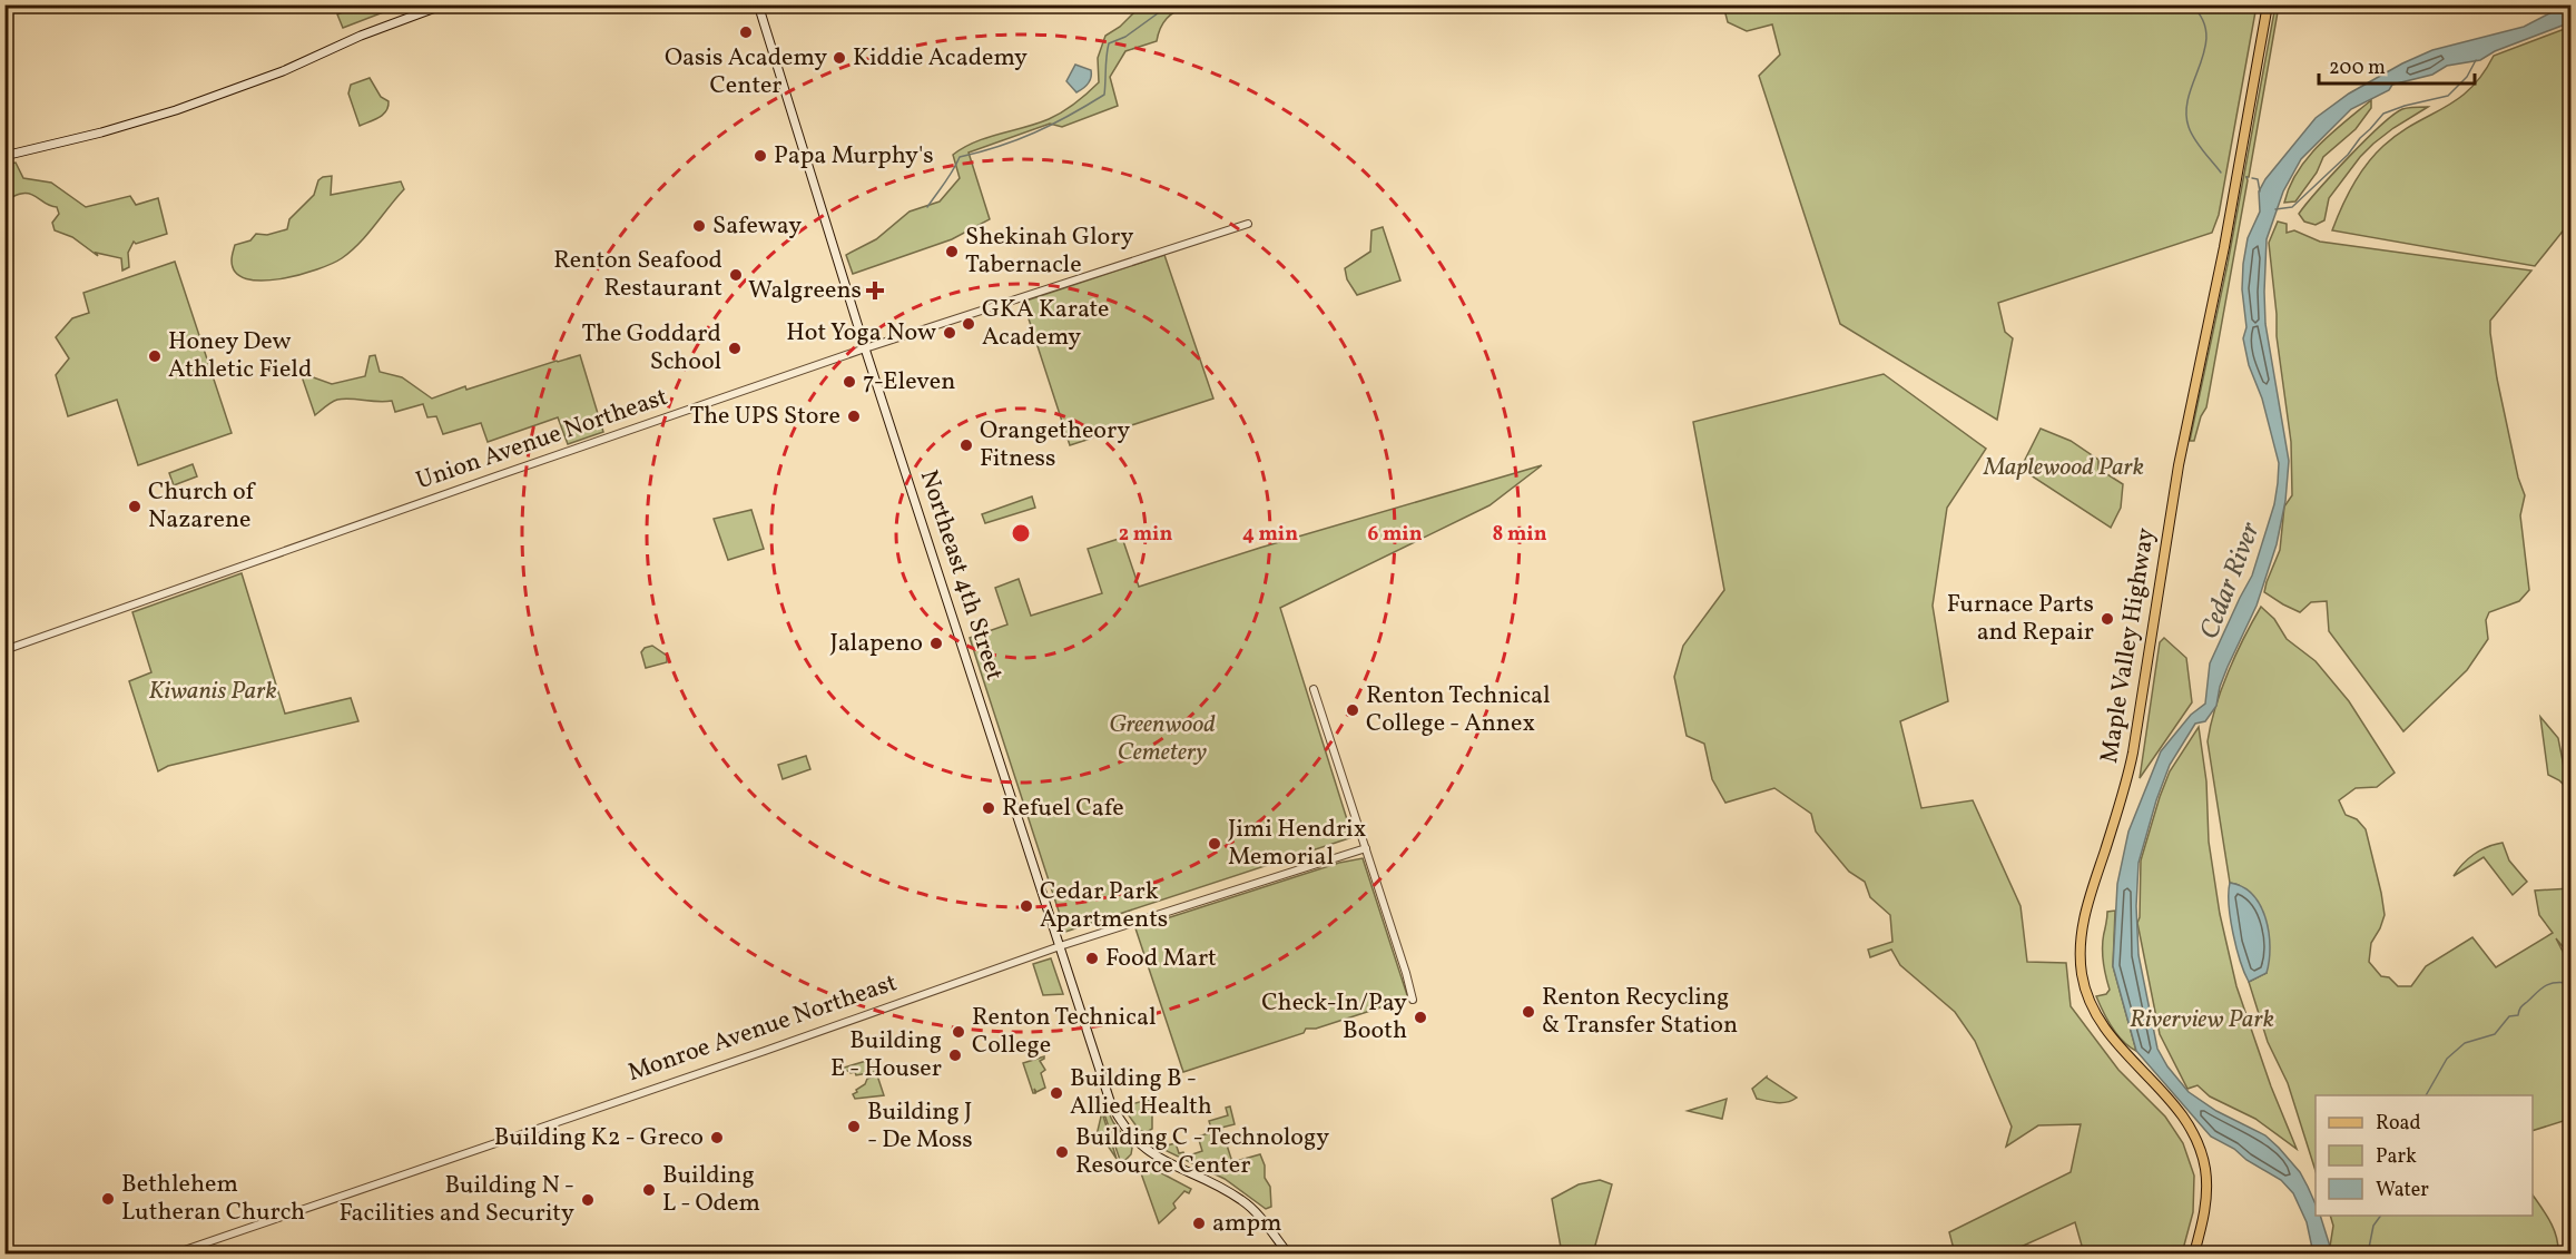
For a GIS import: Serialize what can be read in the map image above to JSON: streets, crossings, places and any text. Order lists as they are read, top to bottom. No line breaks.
{"streets":{"main road":["Northeast 4th Street","Maple Valley Highway"],"street":["Union Avenue Northeast","Monroe Avenue Northeast"]},"crossings":[["Union Avenue Northeast","Northeast 4th Street"],["Northeast 4th Street","Monroe Avenue Northeast"]],"water":["Cedar River"],"parks":["Maplewood Park","Kiwanis Park","Greenwood Cemetery","Riverview Park"],"places":{"other":["Oasis Academy Center","Kiddie Academy","Papa Murphy's","Safeway","Shekinah Glory Tabernacle","Renton Seafood Restaurant","GKA Karate Academy","Hot Yoga Now","The Goddard School","Honey Dew Athletic Field","7-Eleven","The UPS Store","Orangetheory Fitness","Church of Nazarene","Furnace Parts and Repair","Jalapeno","Renton Technical College - Annex","Refuel Cafe","Jimi Hendrix Memorial","Cedar Park Apartments","Food Mart","Renton Recycling & Transfer Station","Check-In/Pay Booth","Renton Technical College","Building E - Houser","Building B - Allied Health","Building J - De Moss","Building K2 - Greco","Building C - Technology Resource Center","Building L - Odem","Bethlehem Lutheran Church","Building N - Facilities and Security","ampm"],"health":["Walgreens"]},"legend":["Road","Park","Water"],"scale_bar":"200 m","rings":["2 min","4 min","6 min","8 min"]}
